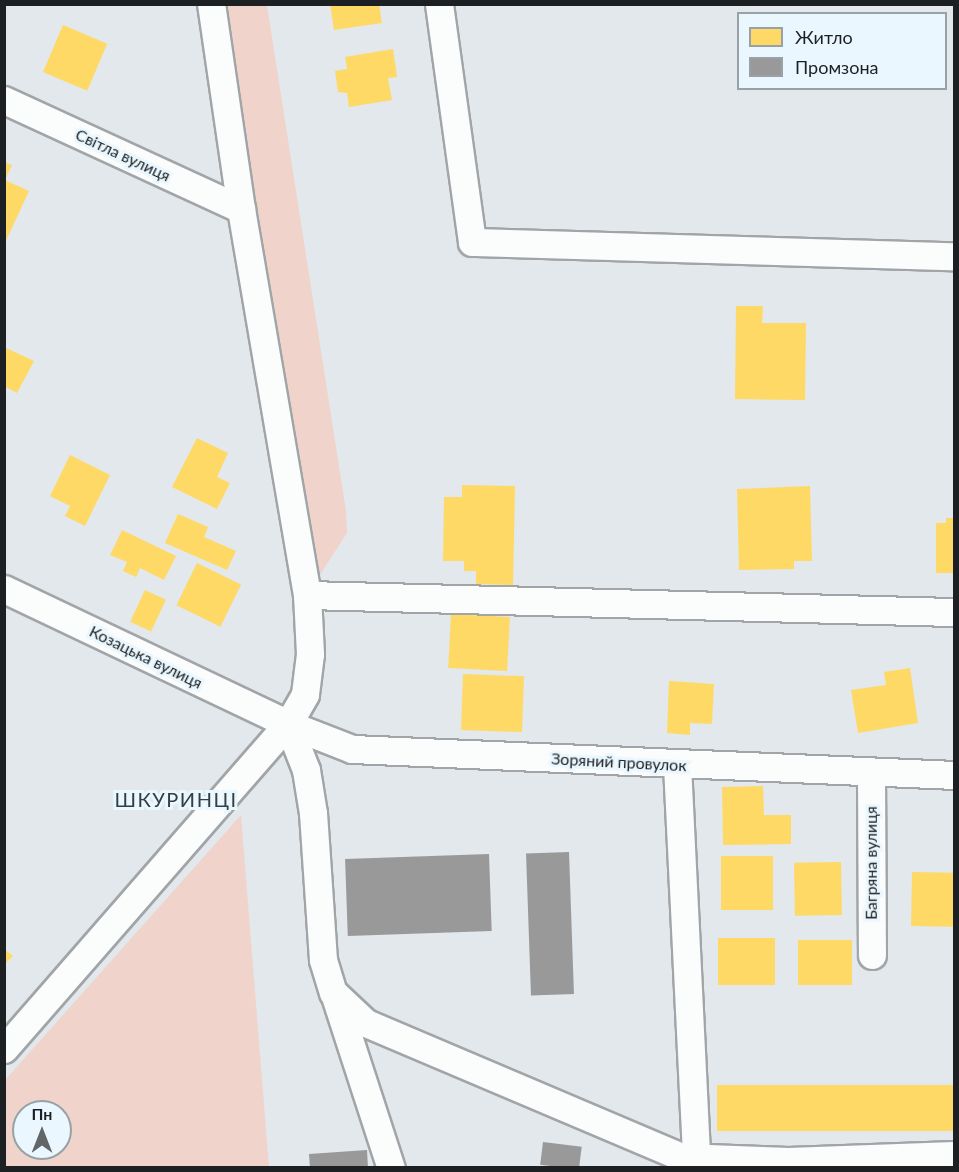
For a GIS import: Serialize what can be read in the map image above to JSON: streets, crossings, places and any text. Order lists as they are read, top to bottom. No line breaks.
{"streets":{"street":["Світла вулиця","Козацька вулиця","Зоряний провулок","Багряна вулиця"]},"crossings":[["Козацька вулиця","Зоряний провулок"],["Зоряний провулок","Багряна вулиця"]],"districts":["ШКУРИНЦІ"],"legend":["Житло","Промзона"],"north":"top"}
